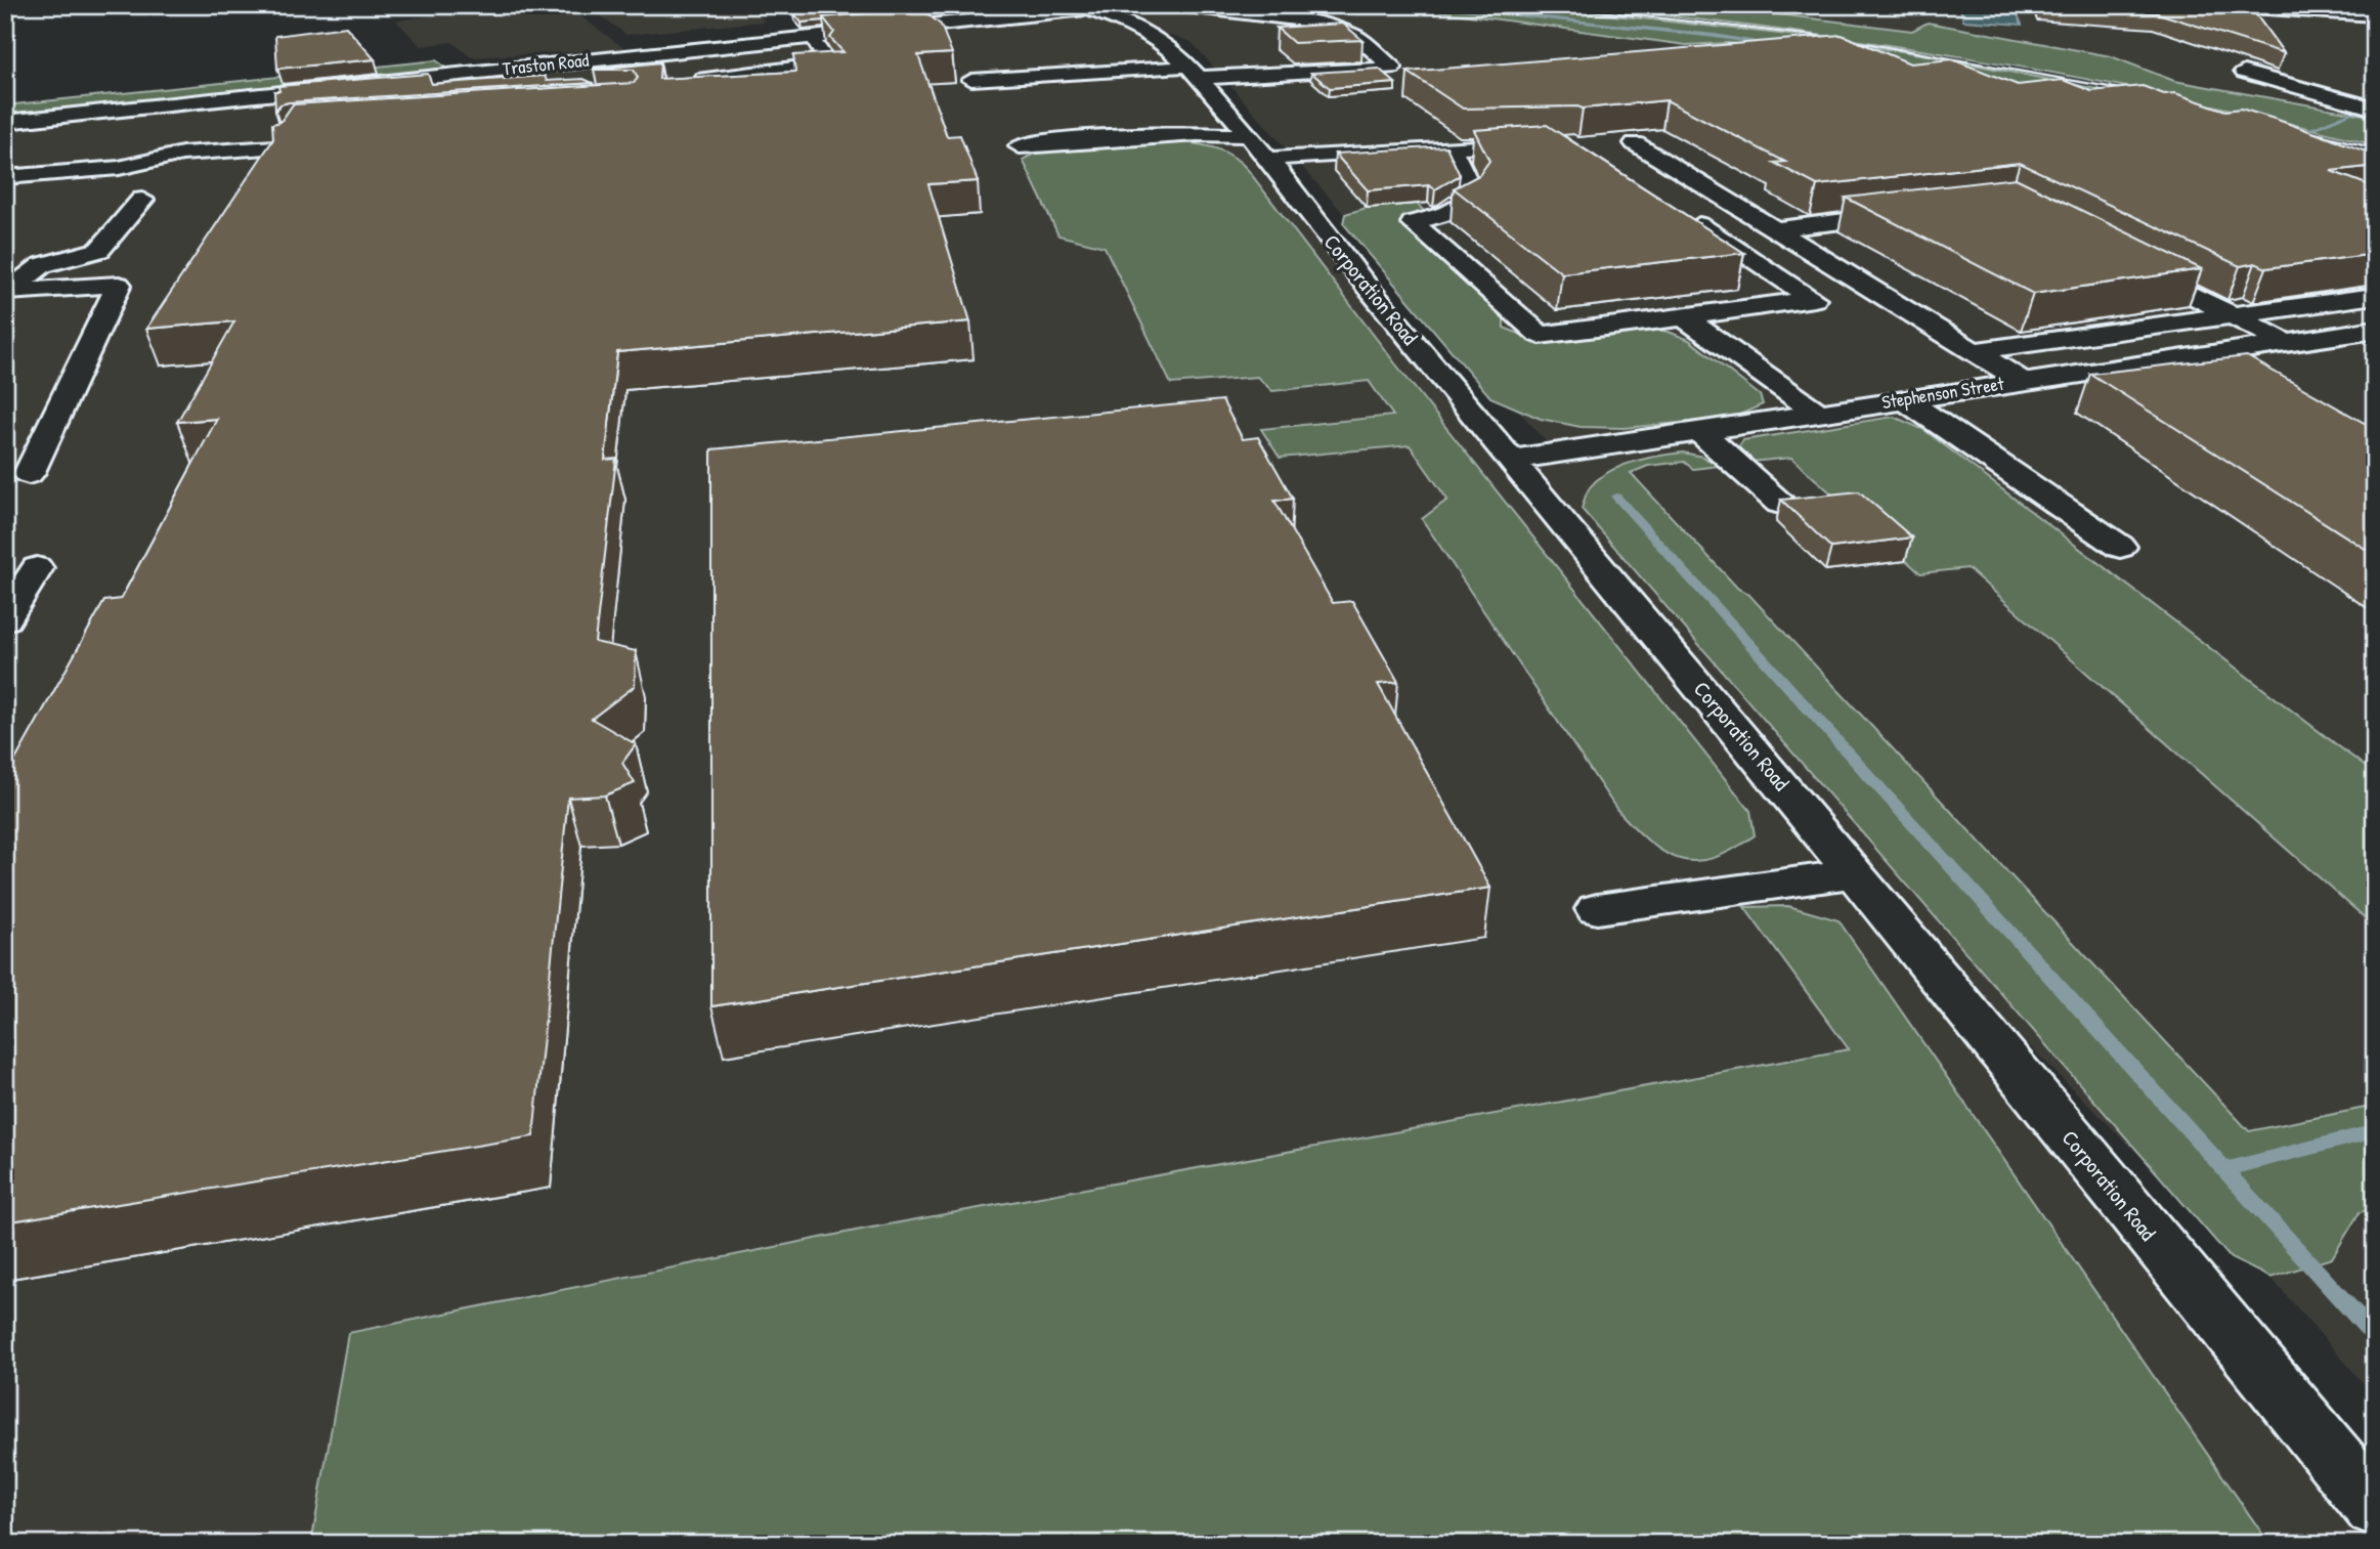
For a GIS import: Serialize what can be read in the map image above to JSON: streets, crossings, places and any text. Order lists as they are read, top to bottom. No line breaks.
{"streets":{"street":["Traston Road","Corporation Road","Stephenson Street"]},"crossings":[["Traston Road","Corporation Road"],["Corporation Road","Stephenson Street"]]}
